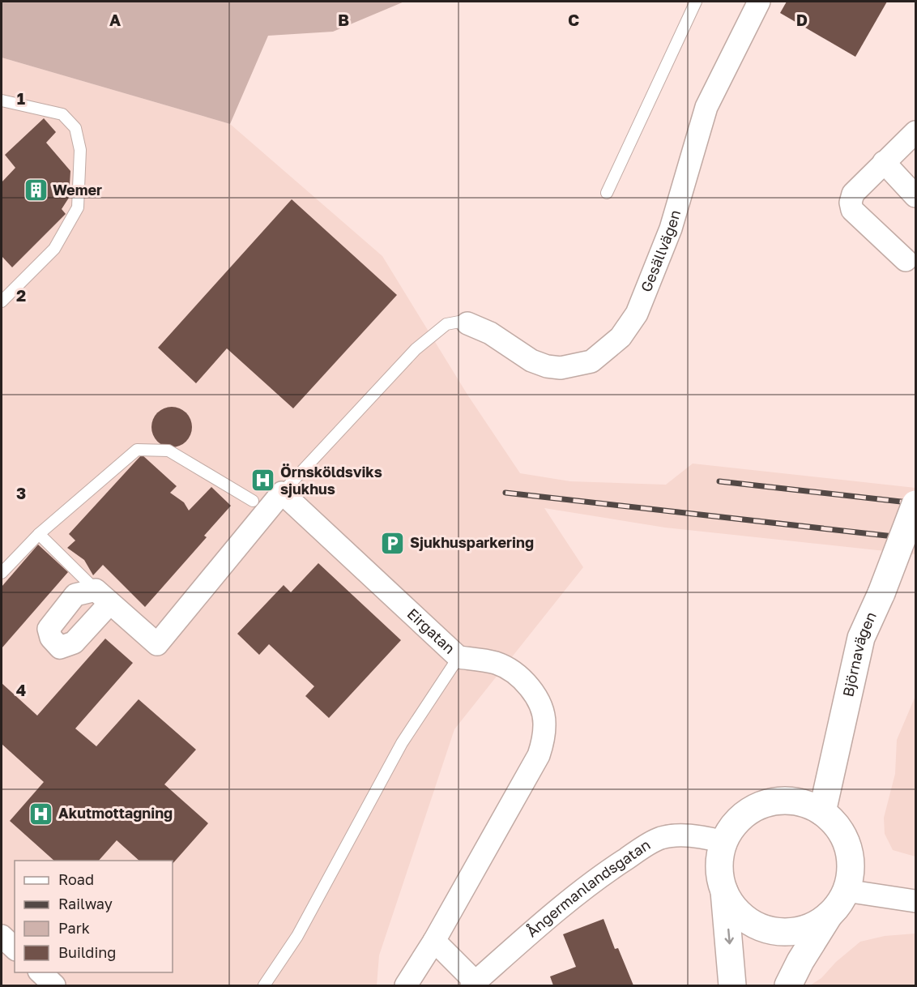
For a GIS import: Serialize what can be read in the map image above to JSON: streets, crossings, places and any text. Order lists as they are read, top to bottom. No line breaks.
{"streets":{"main road":["Björnavägen"],"street":["Gesällvägen","Eirgatan","Ångermanlandsgatan"]},"crossings":[["Björnavägen","Ångermanlandsgatan"]],"places":{"building":["Wemer"],"hospital":["Örnsköldsviks sjukhus","Akutmottagning"],"parking":["Sjukhusparkering"]},"legend":["Road","Railway","Park","Building"],"grid":{"columns":["A","B","C","D"],"rows":["1","2","3","4"]}}
